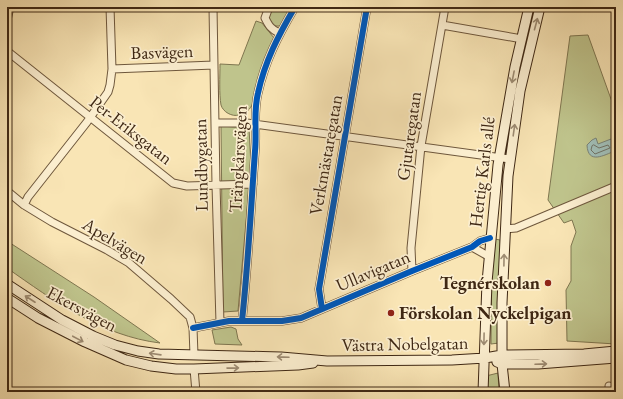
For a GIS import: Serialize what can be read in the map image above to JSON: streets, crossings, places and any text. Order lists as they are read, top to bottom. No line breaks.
{"streets":{"main road":["Hertig Karls allé","Ekersvägen","Västra Nobelgatan"],"street":["Basvägen","Per-Eriksgatan","Gjutaregatan","Verkmästaregatan","Trängkårsvägen","Lundbygatan","Apelvägen","Ullavigatan"]},"crossings":[["Basvägen","Lundbygatan"],["Per-Eriksgatan","Trängkårsvägen"],["Per-Eriksgatan","Lundbygatan"],["Gjutaregatan","Ullavigatan"],["Verkmästaregatan","Ullavigatan"],["Trängkårsvägen","Ullavigatan"],["Lundbygatan","Ullavigatan"],["Hertig Karls allé","Ullavigatan"],["Hertig Karls allé","Västra Nobelgatan"],["Apelvägen","Ullavigatan"],["Apelvägen","Ekersvägen"],["Apelvägen","Västra Nobelgatan"],["Ekersvägen","Västra Nobelgatan"]],"places":["Tegnérskolan","Förskolan Nyckelpigan"]}
